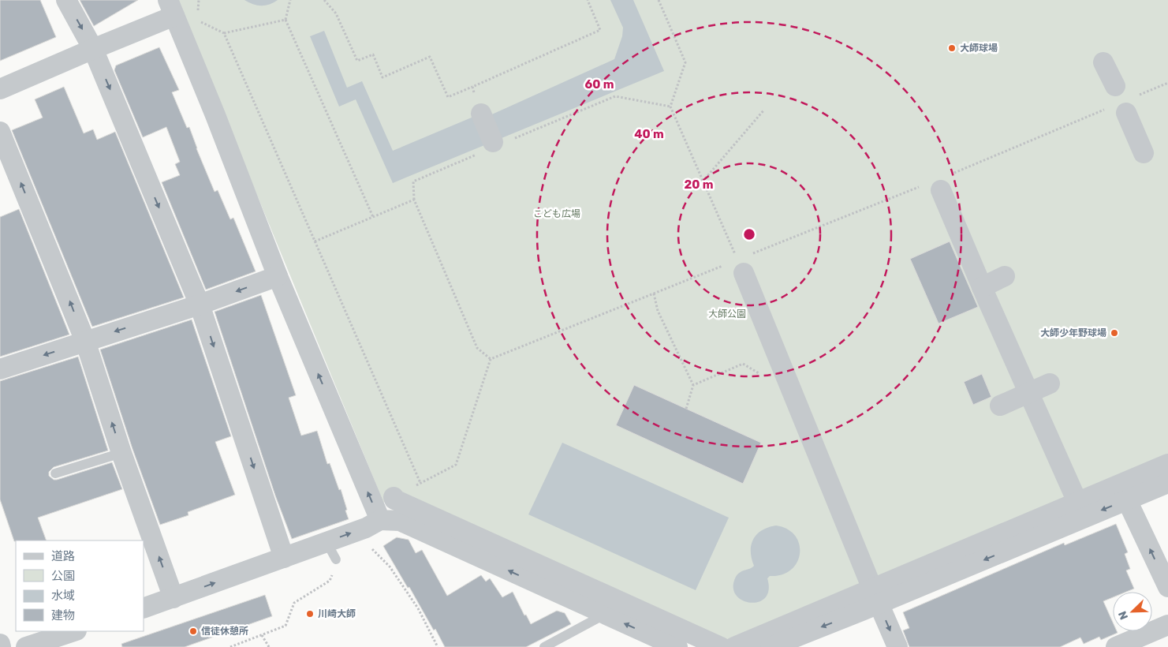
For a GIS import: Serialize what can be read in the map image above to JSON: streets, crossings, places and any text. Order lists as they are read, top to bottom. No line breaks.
{"parks":["こども広場","大師公園"],"places":["大師球場","大師少年野球場","川崎大師","信徒休憩所"],"legend":["道路","公園","水域","建物"],"north":"bottom left","rings":["60 m","40 m","20 m"]}
